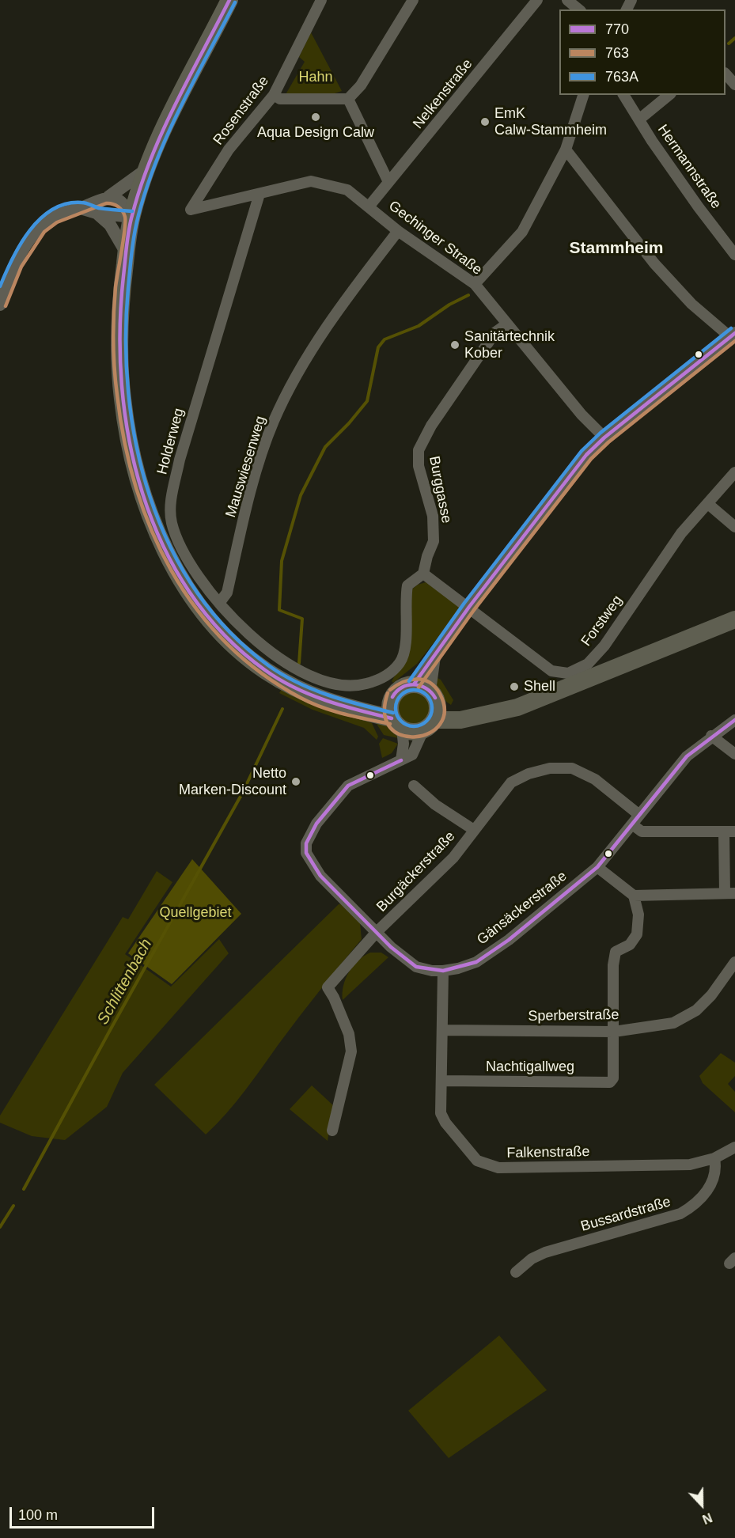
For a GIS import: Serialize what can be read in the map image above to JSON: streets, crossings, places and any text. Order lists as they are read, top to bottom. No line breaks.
{"streets":{"street":["Nelkenstraße","Rosenstraße","Hermannstraße","Gechinger Straße","Holderweg","Mauswiesenweg","Burggasse","Forstweg","Burgäckerstraße","Gänsäckerstraße","Sperberstraße","Nachtigallweg","Falkenstraße","Bussardstraße"]},"crossings":[["Nelkenstraße","Gechinger Straße"],["Rosenstraße","Gechinger Straße"],["Gechinger Straße","Holderweg"],["Gechinger Straße","Mauswiesenweg"],["Gechinger Straße","Burggasse"],["Holderweg","Mauswiesenweg"],["Holderweg","Burggasse"],["Burgäckerstraße","Gänsäckerstraße"],["Gänsäckerstraße","Falkenstraße"],["Sperberstraße","Nachtigallweg"],["Sperberstraße","Falkenstraße"],["Nachtigallweg","Falkenstraße"],["Falkenstraße","Bussardstraße"]],"districts":["Stammheim"],"water":["Schlittenbach"],"parks":["Hahn","Quellgebiet"],"places":["Aqua Design Calw","EmK Calw-Stammheim","Sanitärtechnik Kober","Shell","Netto Marken-Discount"],"lines":["transit line 770","transit line 763A","transit line 763"],"legend":["770","763","763A"],"scale_bar":"100 m","north":"bottom"}
